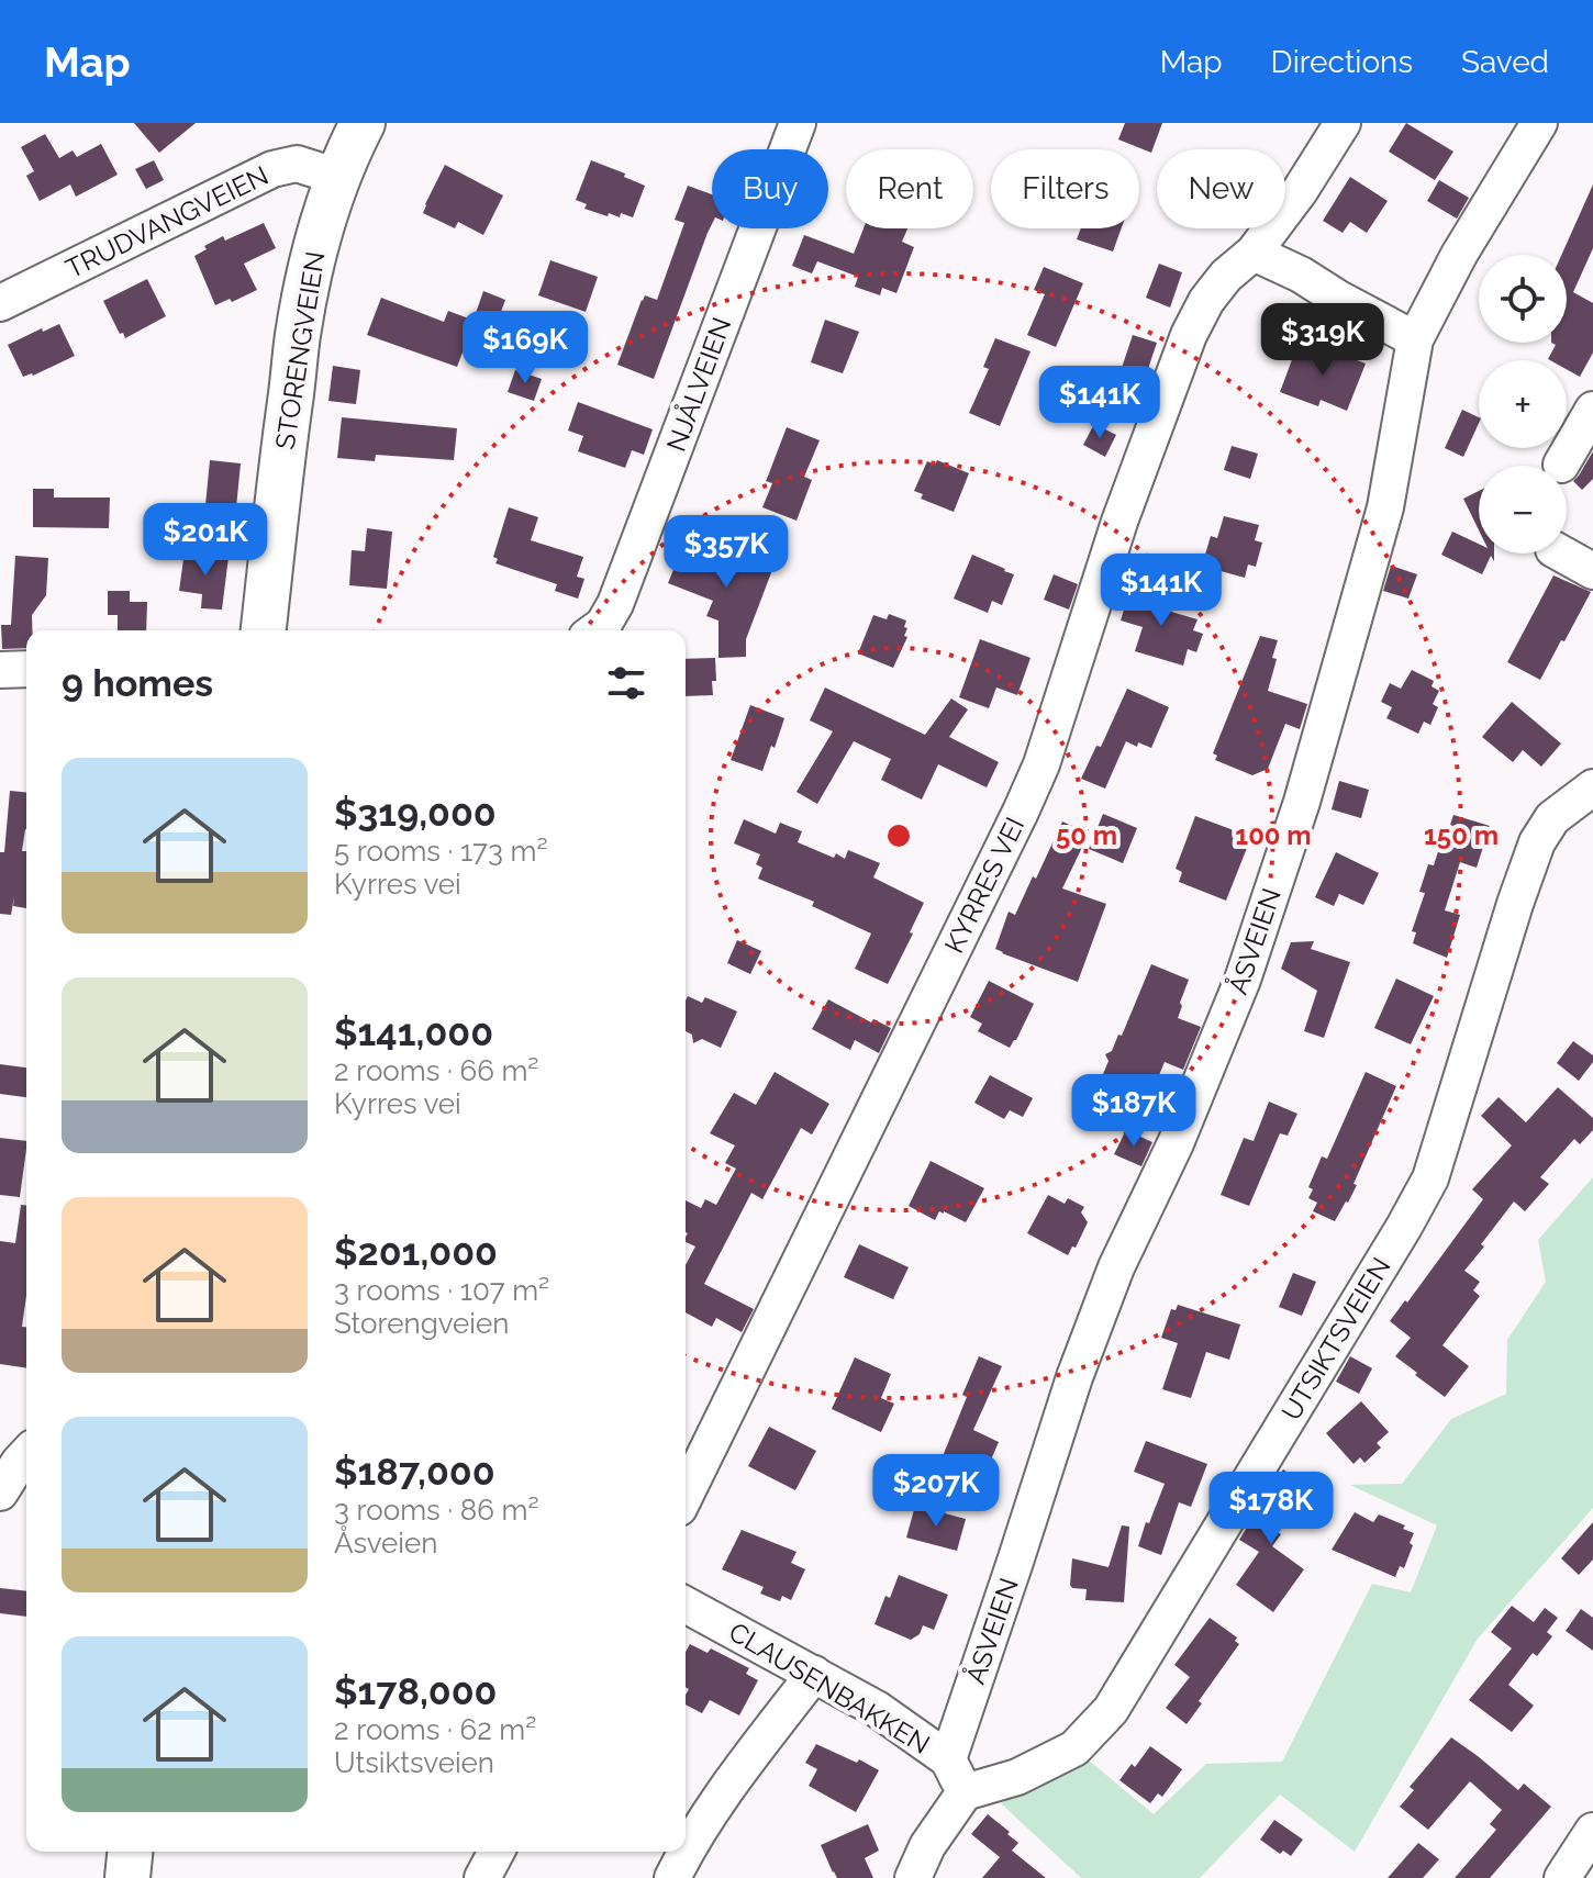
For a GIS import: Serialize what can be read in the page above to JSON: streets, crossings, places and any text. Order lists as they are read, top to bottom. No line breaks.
{"streets":{"main road":["STORENGVEIEN"],"street":["TRUDVANGVEIEN","NJÅLVEIEN","KYRRES VEI","ÅSVEIEN","UTSIKTSVEIEN","CLAUSENBAKKEN"]},"crossings":[["TRUDVANGVEIEN","STORENGVEIEN"],["ÅSVEIEN","CLAUSENBAKKEN"],["UTSIKTSVEIEN","CLAUSENBAKKEN"]],"page":{"header":"Map","nav":["Map","Directions","Saved"],"chip":["Buy","Rent","Filters","New"],"map_buttons":["+","−"],"price":["$319K","$169K","$141K","$201K","$357K","$141K","$187K","$207K","$178K"],"heading":"9 homes","list":[{"name":"$319,000","note":"5 rooms · 173 m² · Kyrres vei"},{"name":"$141,000","note":"2 rooms · 66 m² · Kyrres vei"},{"name":"$201,000","note":"3 rooms · 107 m² · Storengveien"},{"name":"$187,000","note":"3 rooms · 86 m² · Åsveien"},{"name":"$178,000","note":"2 rooms · 62 m² · Utsiktsveien"}]},"rings":["50 m","100 m","150 m"]}
